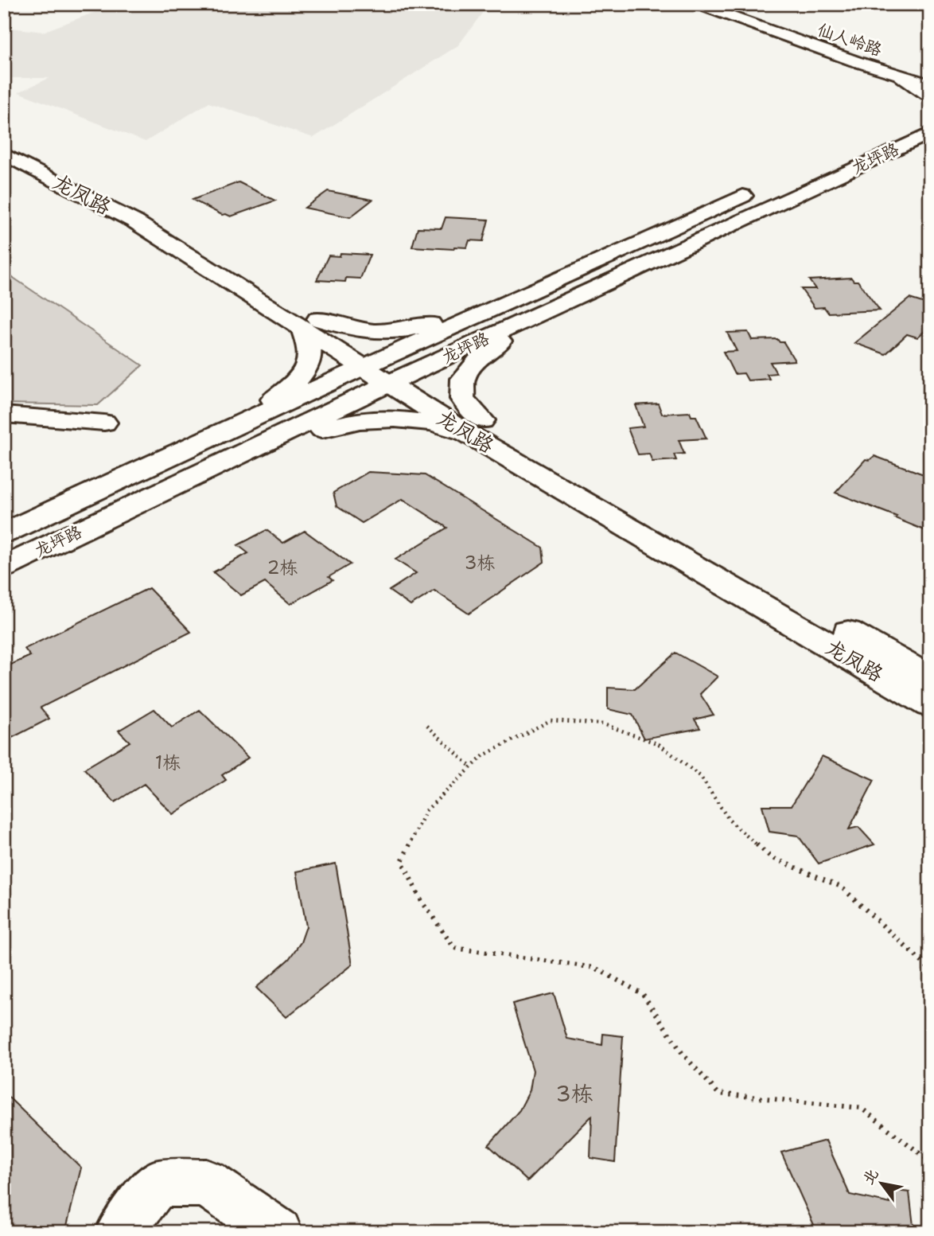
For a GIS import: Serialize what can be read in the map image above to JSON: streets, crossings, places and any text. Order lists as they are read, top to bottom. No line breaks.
{"streets":{"main road":["仙人岭路","龙坪路","龙凤路"]},"crossings":[["龙坪路","龙凤路"]],"house_numbers":["3栋","2栋","1栋","3栋"],"north":"top left"}
